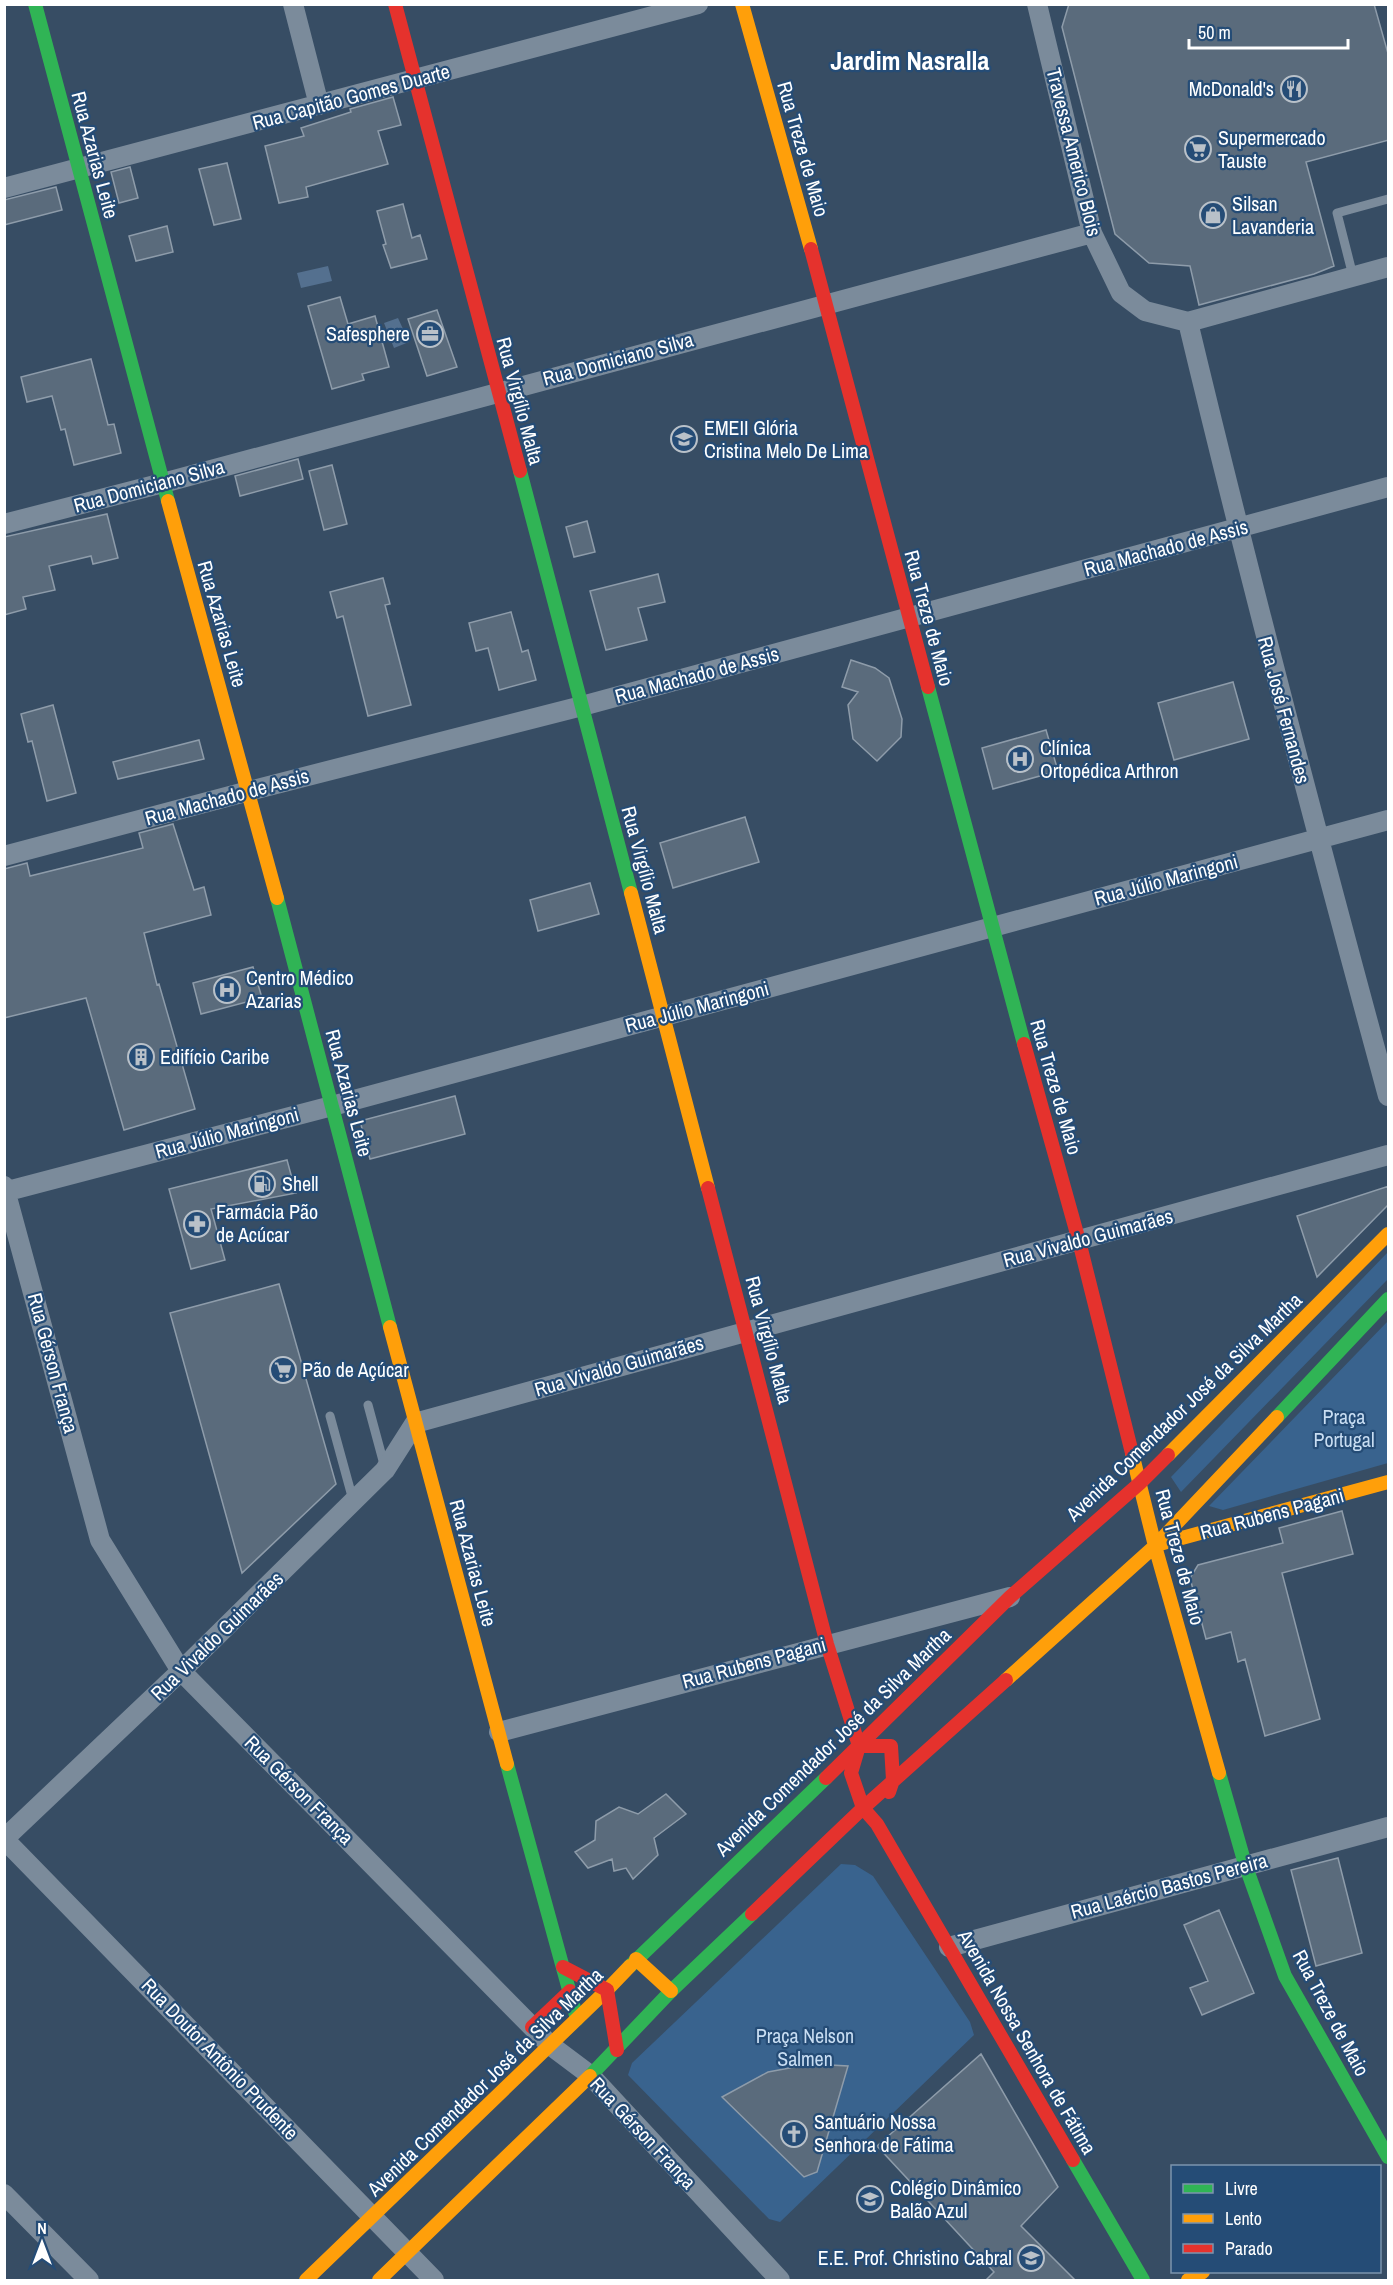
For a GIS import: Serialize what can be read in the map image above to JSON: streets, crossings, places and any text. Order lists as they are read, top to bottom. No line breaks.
{"streets":{"street":["Rua Capitão Gomes Duarte","Rua Treze de Maio","Travessa Americo Blois","Rua Azarias Leite","Rua Domiciano Silva","Rua Virgílio Malta","Rua Machado de Assis","Rua José Fernandes","Rua Júlio Maringoni","Rua Vivaldo Guimarães","Rua Gérson França","Avenida Comendador José da Silva Martha","Rua Rubens Pagani","Rua Laércio Bastos Pereira","Avenida Nossa Senhora de Fátima","Rua Doutor Antônio Prudente"]},"crossings":[["Rua Capitão Gomes Duarte","Rua Azarias Leite"],["Rua Capitão Gomes Duarte","Rua Virgílio Malta"],["Rua Treze de Maio","Rua Domiciano Silva"],["Rua Treze de Maio","Rua Machado de Assis"],["Rua Treze de Maio","Rua Júlio Maringoni"],["Rua Treze de Maio","Rua Vivaldo Guimarães"],["Rua Treze de Maio","Avenida Comendador José da Silva Martha"],["Rua Treze de Maio","Rua Rubens Pagani"],["Rua Treze de Maio","Rua Laércio Bastos Pereira"],["Travessa Americo Blois","Rua Domiciano Silva"],["Travessa Americo Blois","Rua José Fernandes"],["Rua Azarias Leite","Rua Domiciano Silva"],["Rua Azarias Leite","Rua Machado de Assis"],["Rua Azarias Leite","Rua Júlio Maringoni"],["Rua Azarias Leite","Rua Vivaldo Guimarães"],["Rua Azarias Leite","Avenida Comendador José da Silva Martha"],["Rua Azarias Leite","Rua Rubens Pagani"],["Rua Domiciano Silva","Rua Virgílio Malta"],["Rua Virgílio Malta","Rua Machado de Assis"],["Rua Virgílio Malta","Rua Júlio Maringoni"],["Rua Virgílio Malta","Rua Vivaldo Guimarães"],["Rua Virgílio Malta","Avenida Comendador José da Silva Martha"],["Rua Virgílio Malta","Rua Rubens Pagani"],["Rua Machado de Assis","Rua José Fernandes"],["Rua José Fernandes","Rua Júlio Maringoni"],["Rua Júlio Maringoni","Rua Gérson França"],["Rua Vivaldo Guimarães","Rua Gérson França"],["Rua Vivaldo Guimarães","Rua Doutor Antônio Prudente"],["Rua Gérson França","Avenida Comendador José da Silva Martha"],["Avenida Comendador José da Silva Martha","Rua Rubens Pagani"],["Avenida Comendador José da Silva Martha","Rua Doutor Antônio Prudente"],["Rua Laércio Bastos Pereira","Avenida Nossa Senhora de Fátima"]],"districts":["Jardim Nasralla"],"parks":["Praça Portugal","Praça Nelson Salmen"],"places":{"restaurant":["McDonald's"],"supermarket":["Supermercado Tauste","Pão de Açúcar"],"shop":["Silsan Lavanderia"],"office":["Safesphere"],"school or university":["EMEII Glória Cristina Melo De Lima","Colégio Dinâmico Balão Azul","E.E. Prof. Christino Cabral"],"hospital":["Clínica Ortopédica Arthron","Centro Médico Azarias"],"building":["Edifício Caribe"],"fuel station":["Shell"],"pharmacy":["Farmácia Pão de Acúcar"],"church":["Santuário Nossa Senhora de Fátima"]},"legend":["Livre","Lento","Parado"],"scale_bar":"50 m","north":"top"}
